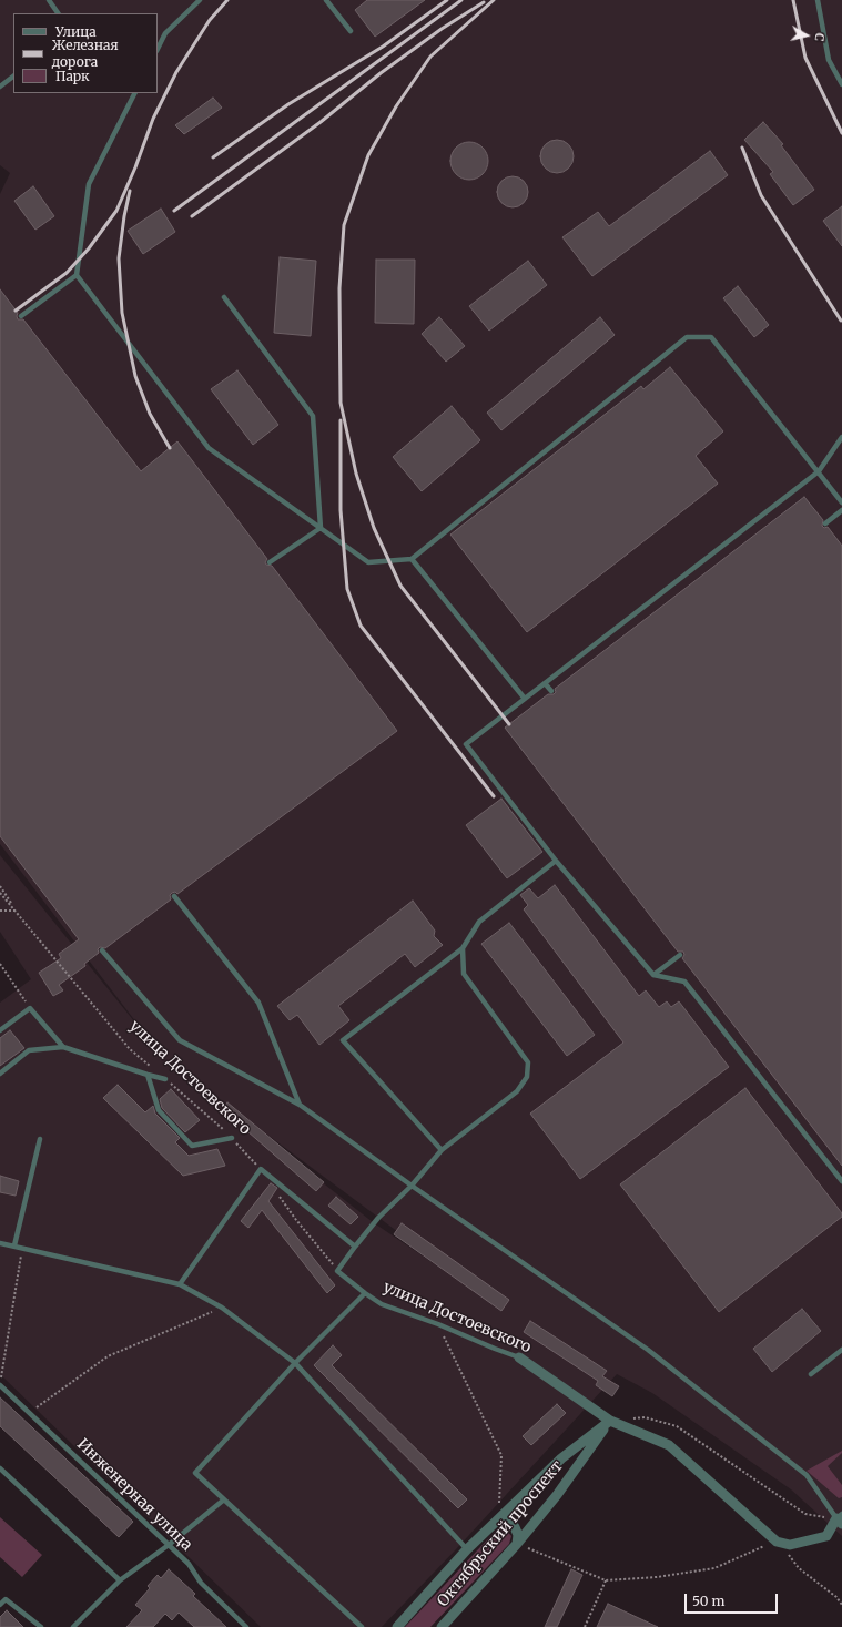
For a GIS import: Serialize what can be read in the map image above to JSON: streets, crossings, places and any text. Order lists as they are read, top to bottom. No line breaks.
{"streets":{"street":["улица Достоевского","Октябрьский проспект"],"lane":["Инженерная улица"]},"crossings":[["улица Достоевского","Октябрьский проспект"]],"legend":["Улица","Железная дорога","Парк"],"scale_bar":"50 m","north":"right"}
